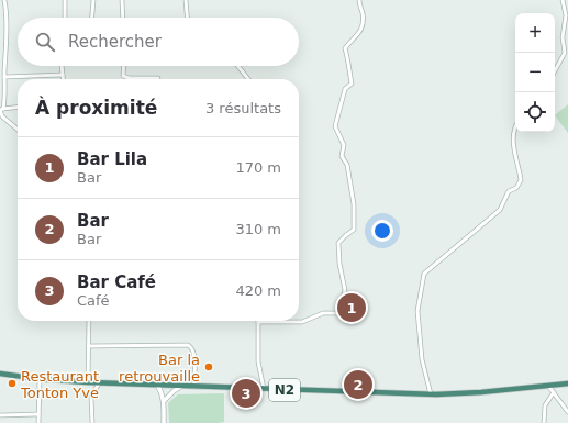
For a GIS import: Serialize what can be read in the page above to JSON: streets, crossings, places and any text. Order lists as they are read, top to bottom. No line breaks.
{"streets":{"highway":["N2"]},"places":["Bar la retrouvaille","Restaurant Tonton Yve"],"page":{"map_buttons":["+","−"],"search":"Rechercher","heading":["À proximité","3 résultats"],"list":[{"mark":"1","name":"Bar Lila","note":"Bar","value":"170 m"},{"mark":"2","name":"Bar","note":"Bar","value":"310 m"},{"mark":"3","name":"Bar Café","note":"Café","value":"420 m"}],"pins":["1","2","3"]}}
